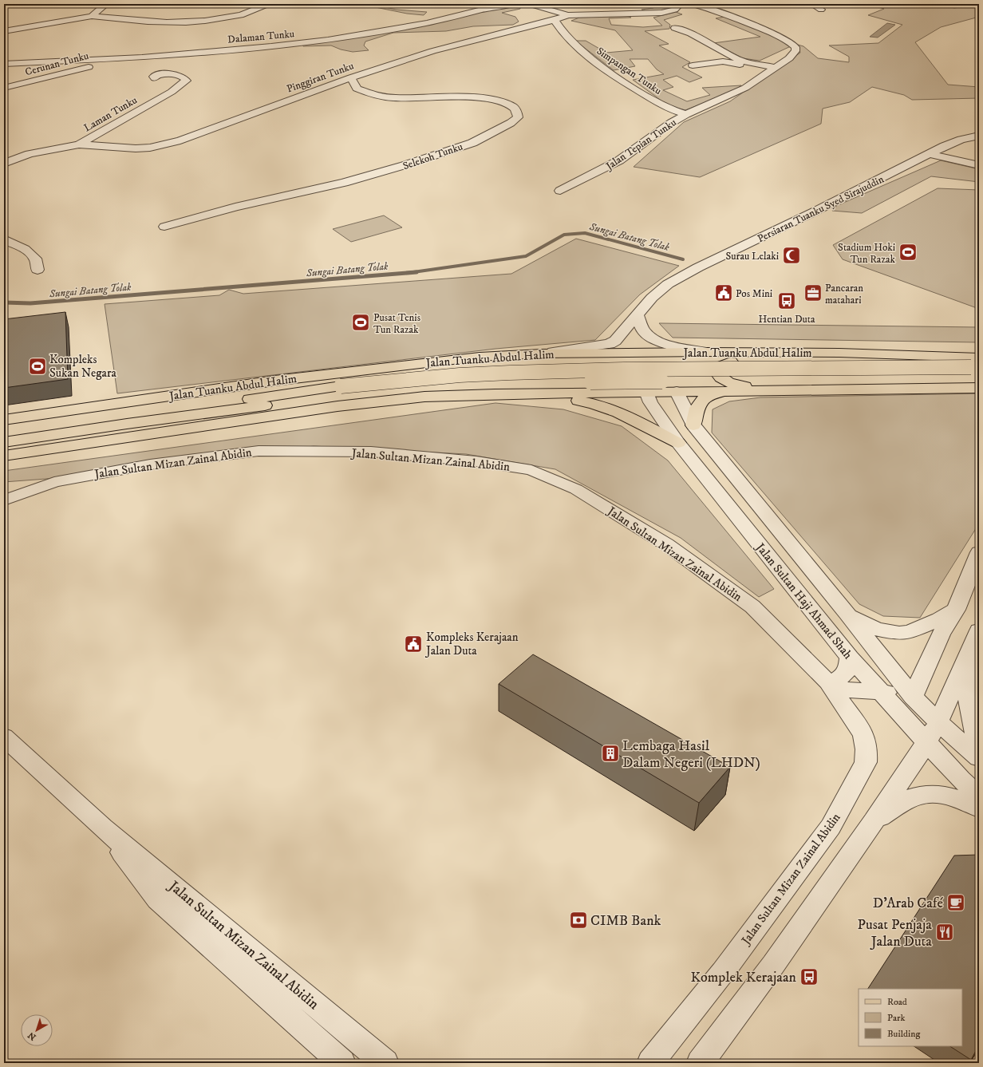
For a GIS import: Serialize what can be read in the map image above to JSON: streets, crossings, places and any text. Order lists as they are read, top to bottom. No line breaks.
{"streets":{"main road":["Jalan Tuanku Abdul Halim"],"street":["Dalaman Tunku","Cerunan Tunku","Simpangan Tunku","Pinggiran Tunku","Laman Tunku","Jalan Tepian Tunku","Selekoh Tunku","Persiaran Tuanku Syed Sirajuddin","Jalan Sultan Mizan Zainal Abidin","Jalan Sultan Haji Ahmad Shah"]},"crossings":[["Dalaman Tunku","Cerunan Tunku"],["Simpangan Tunku","Pinggiran Tunku"],["Simpangan Tunku","Jalan Tepian Tunku"],["Pinggiran Tunku","Laman Tunku"],["Pinggiran Tunku","Selekoh Tunku"],["Persiaran Tuanku Syed Sirajuddin","Jalan Tuanku Abdul Halim"]],"water":["Sungai Batang Tolak"],"places":{"sports":["Stadium Hoki Tun Razak","Pusat Tenis Tun Razak","Kompleks Sukan Negara"],"mosque":["Surau Lelaki"],"public building":["Pos Mini","Kompleks Kerajaan Jalan Duta"],"office":["Pancaran matahari"],"bus stop":["Hentian Duta","Komplek Kerajaan"],"building":["Lembaga Hasil Dalam Negeri (LHDN)"],"cafe":["D'Arab Café"],"bank":["CIMB Bank"],"restaurant":["Pusat Penjaja Jalan Duta"]},"legend":["Road","Park","Building"],"north":"bottom left"}
